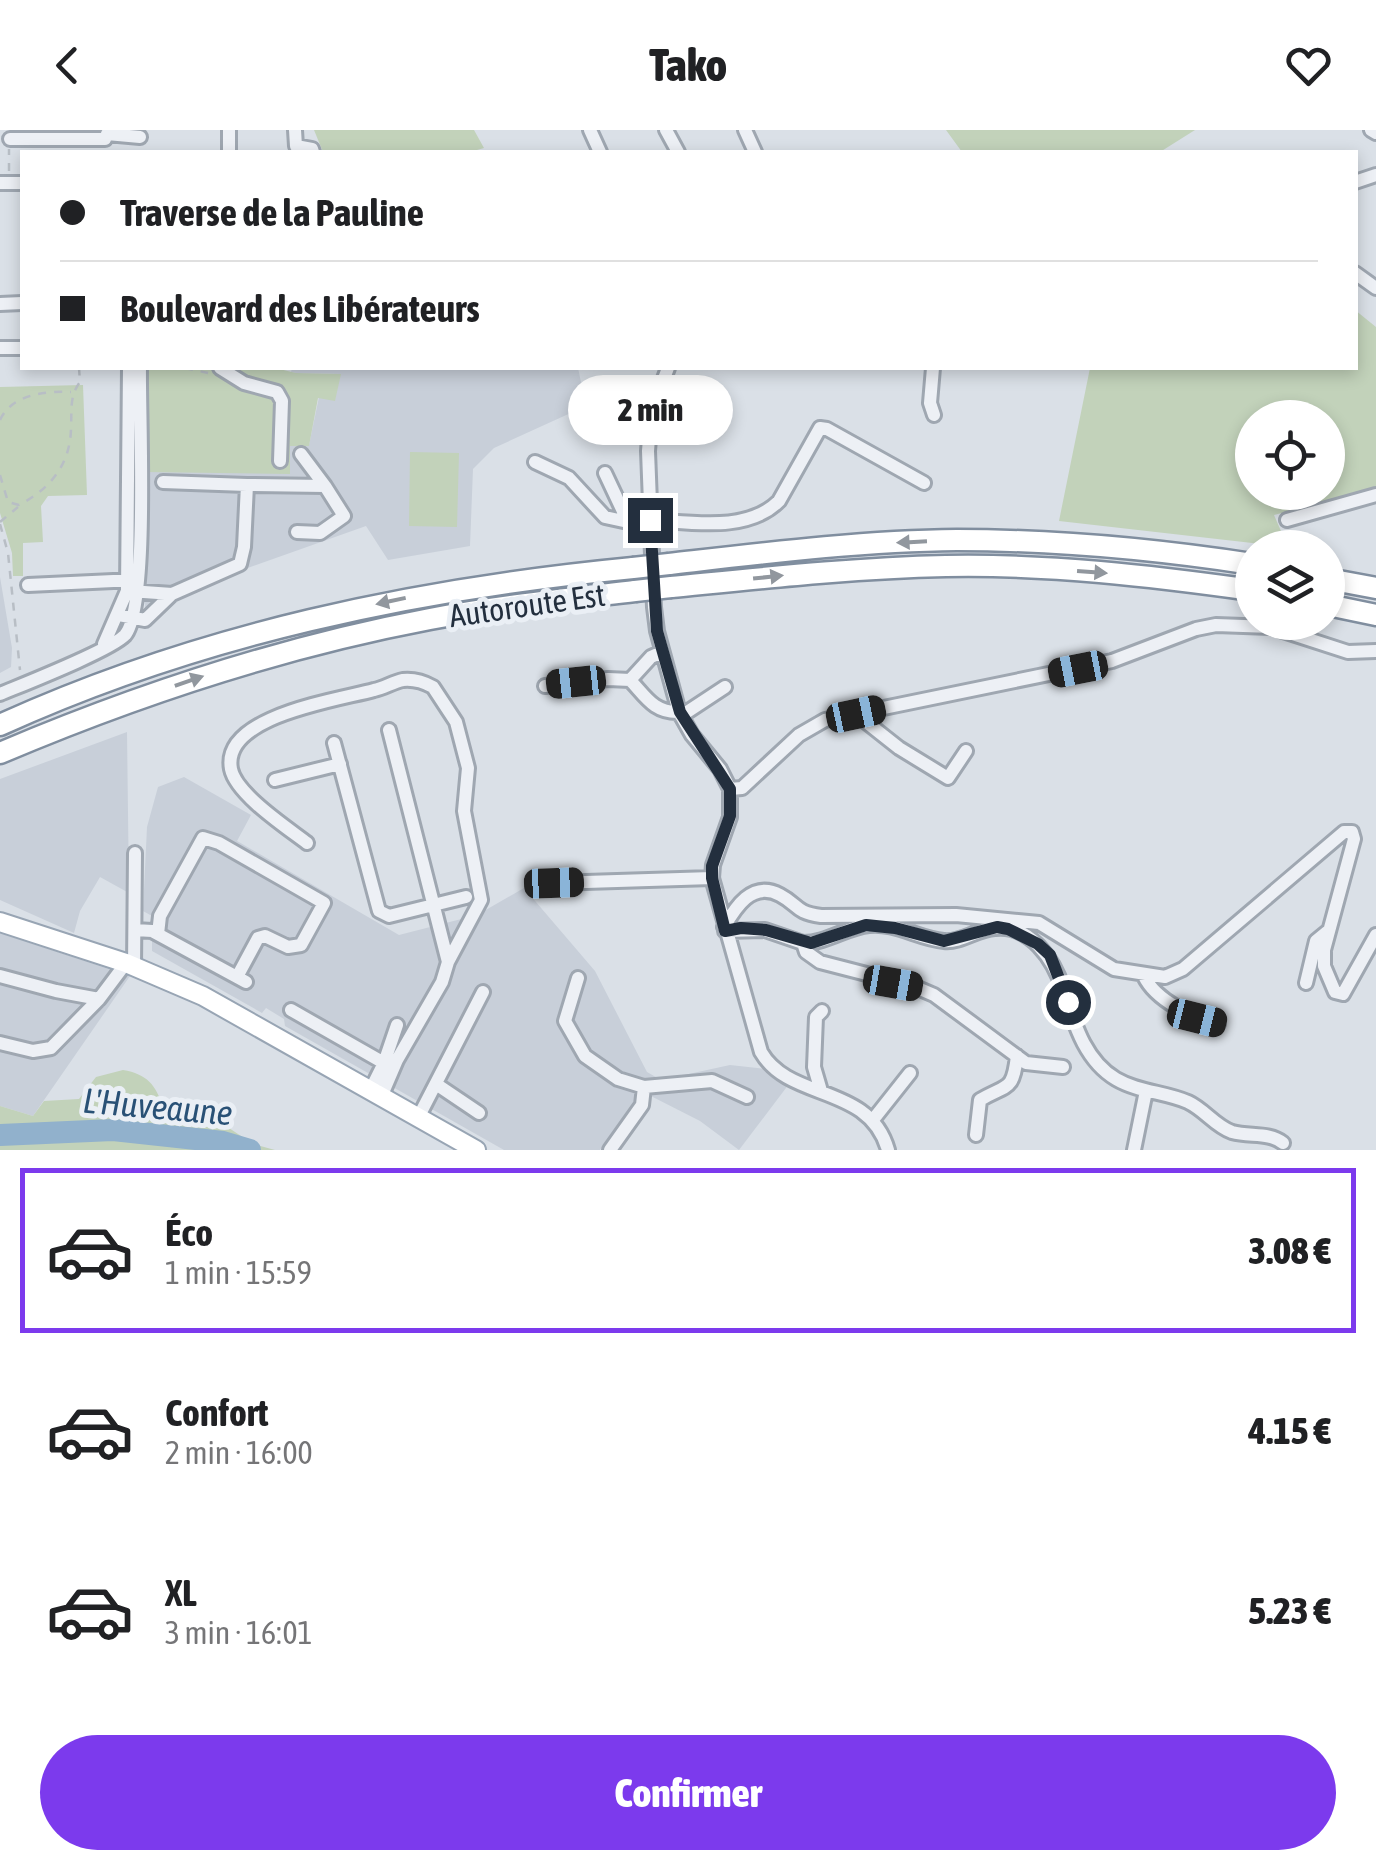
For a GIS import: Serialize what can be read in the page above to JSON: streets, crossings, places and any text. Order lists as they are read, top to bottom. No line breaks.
{"streets":{"highway":["Autoroute Est"]},"water":["L'Huveaune"],"page":{"header":"Tako","banner":["Traverse de la Pauline","Boulevard des Libérateurs"],"bubble":"2 min","list":[{"name":"Éco","note":"1 min · 15:59","value":"3.08 €"},{"name":"Confort","note":"2 min · 16:00","value":"4.15 €"},{"name":"XL","note":"3 min · 16:01","value":"5.23 €"}],"buttons":"Confirmer"}}
